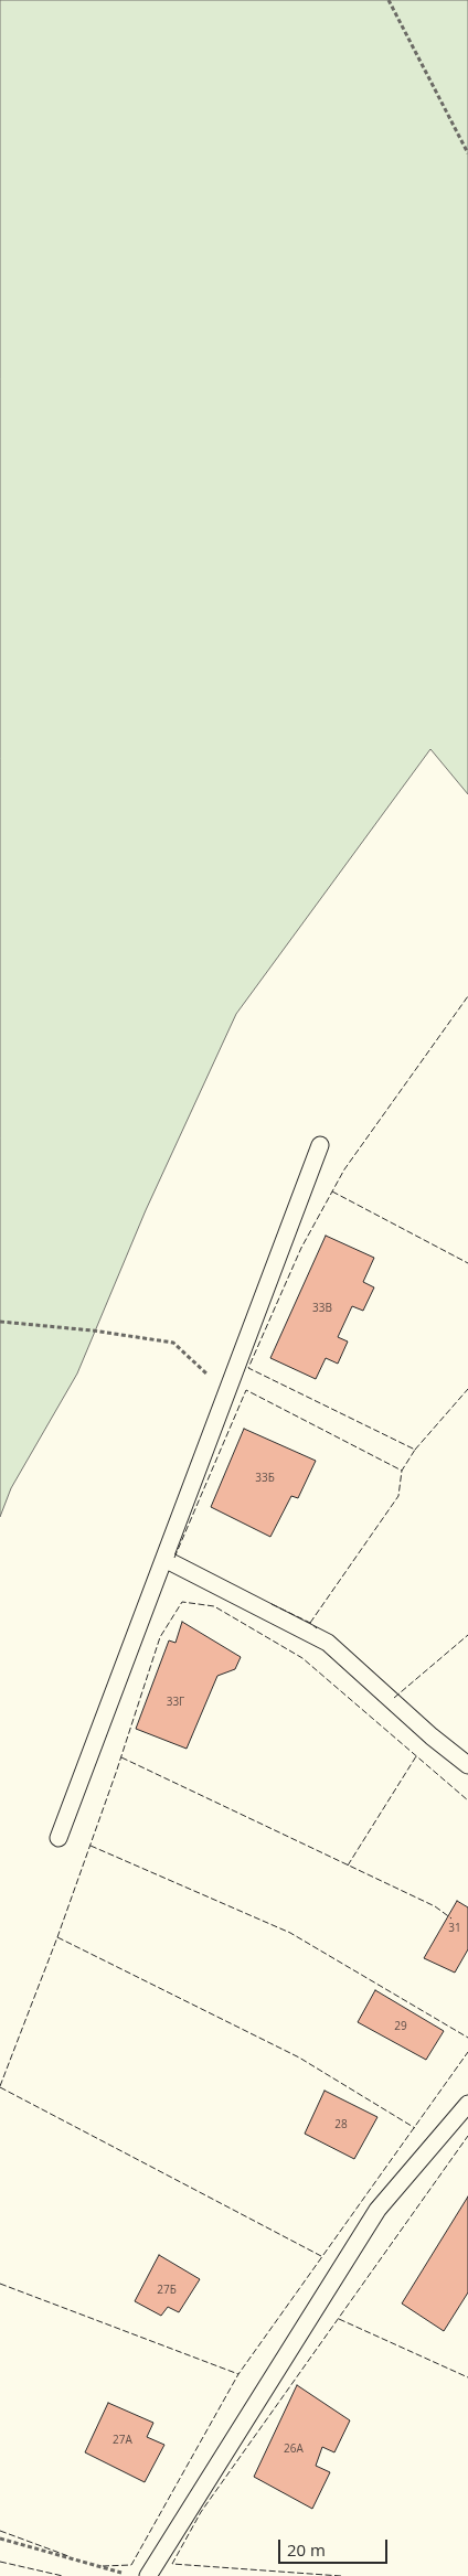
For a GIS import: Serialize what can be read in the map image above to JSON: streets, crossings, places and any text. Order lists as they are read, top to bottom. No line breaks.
{"house_numbers":["33В","33Б","33Г","31","29","28","27Б","27А","26А"],"scale_bar":"20 m"}
